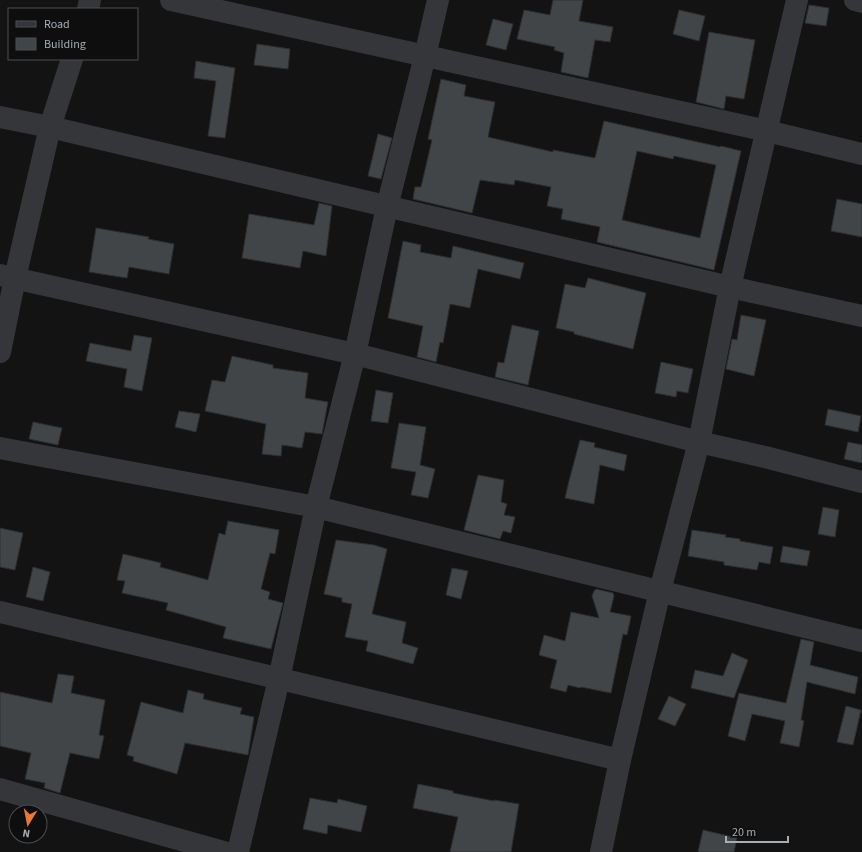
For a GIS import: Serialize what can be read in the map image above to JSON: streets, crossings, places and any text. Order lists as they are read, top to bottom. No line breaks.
{"legend":["Road","Building"],"scale_bar":"20 m","north":"bottom"}
